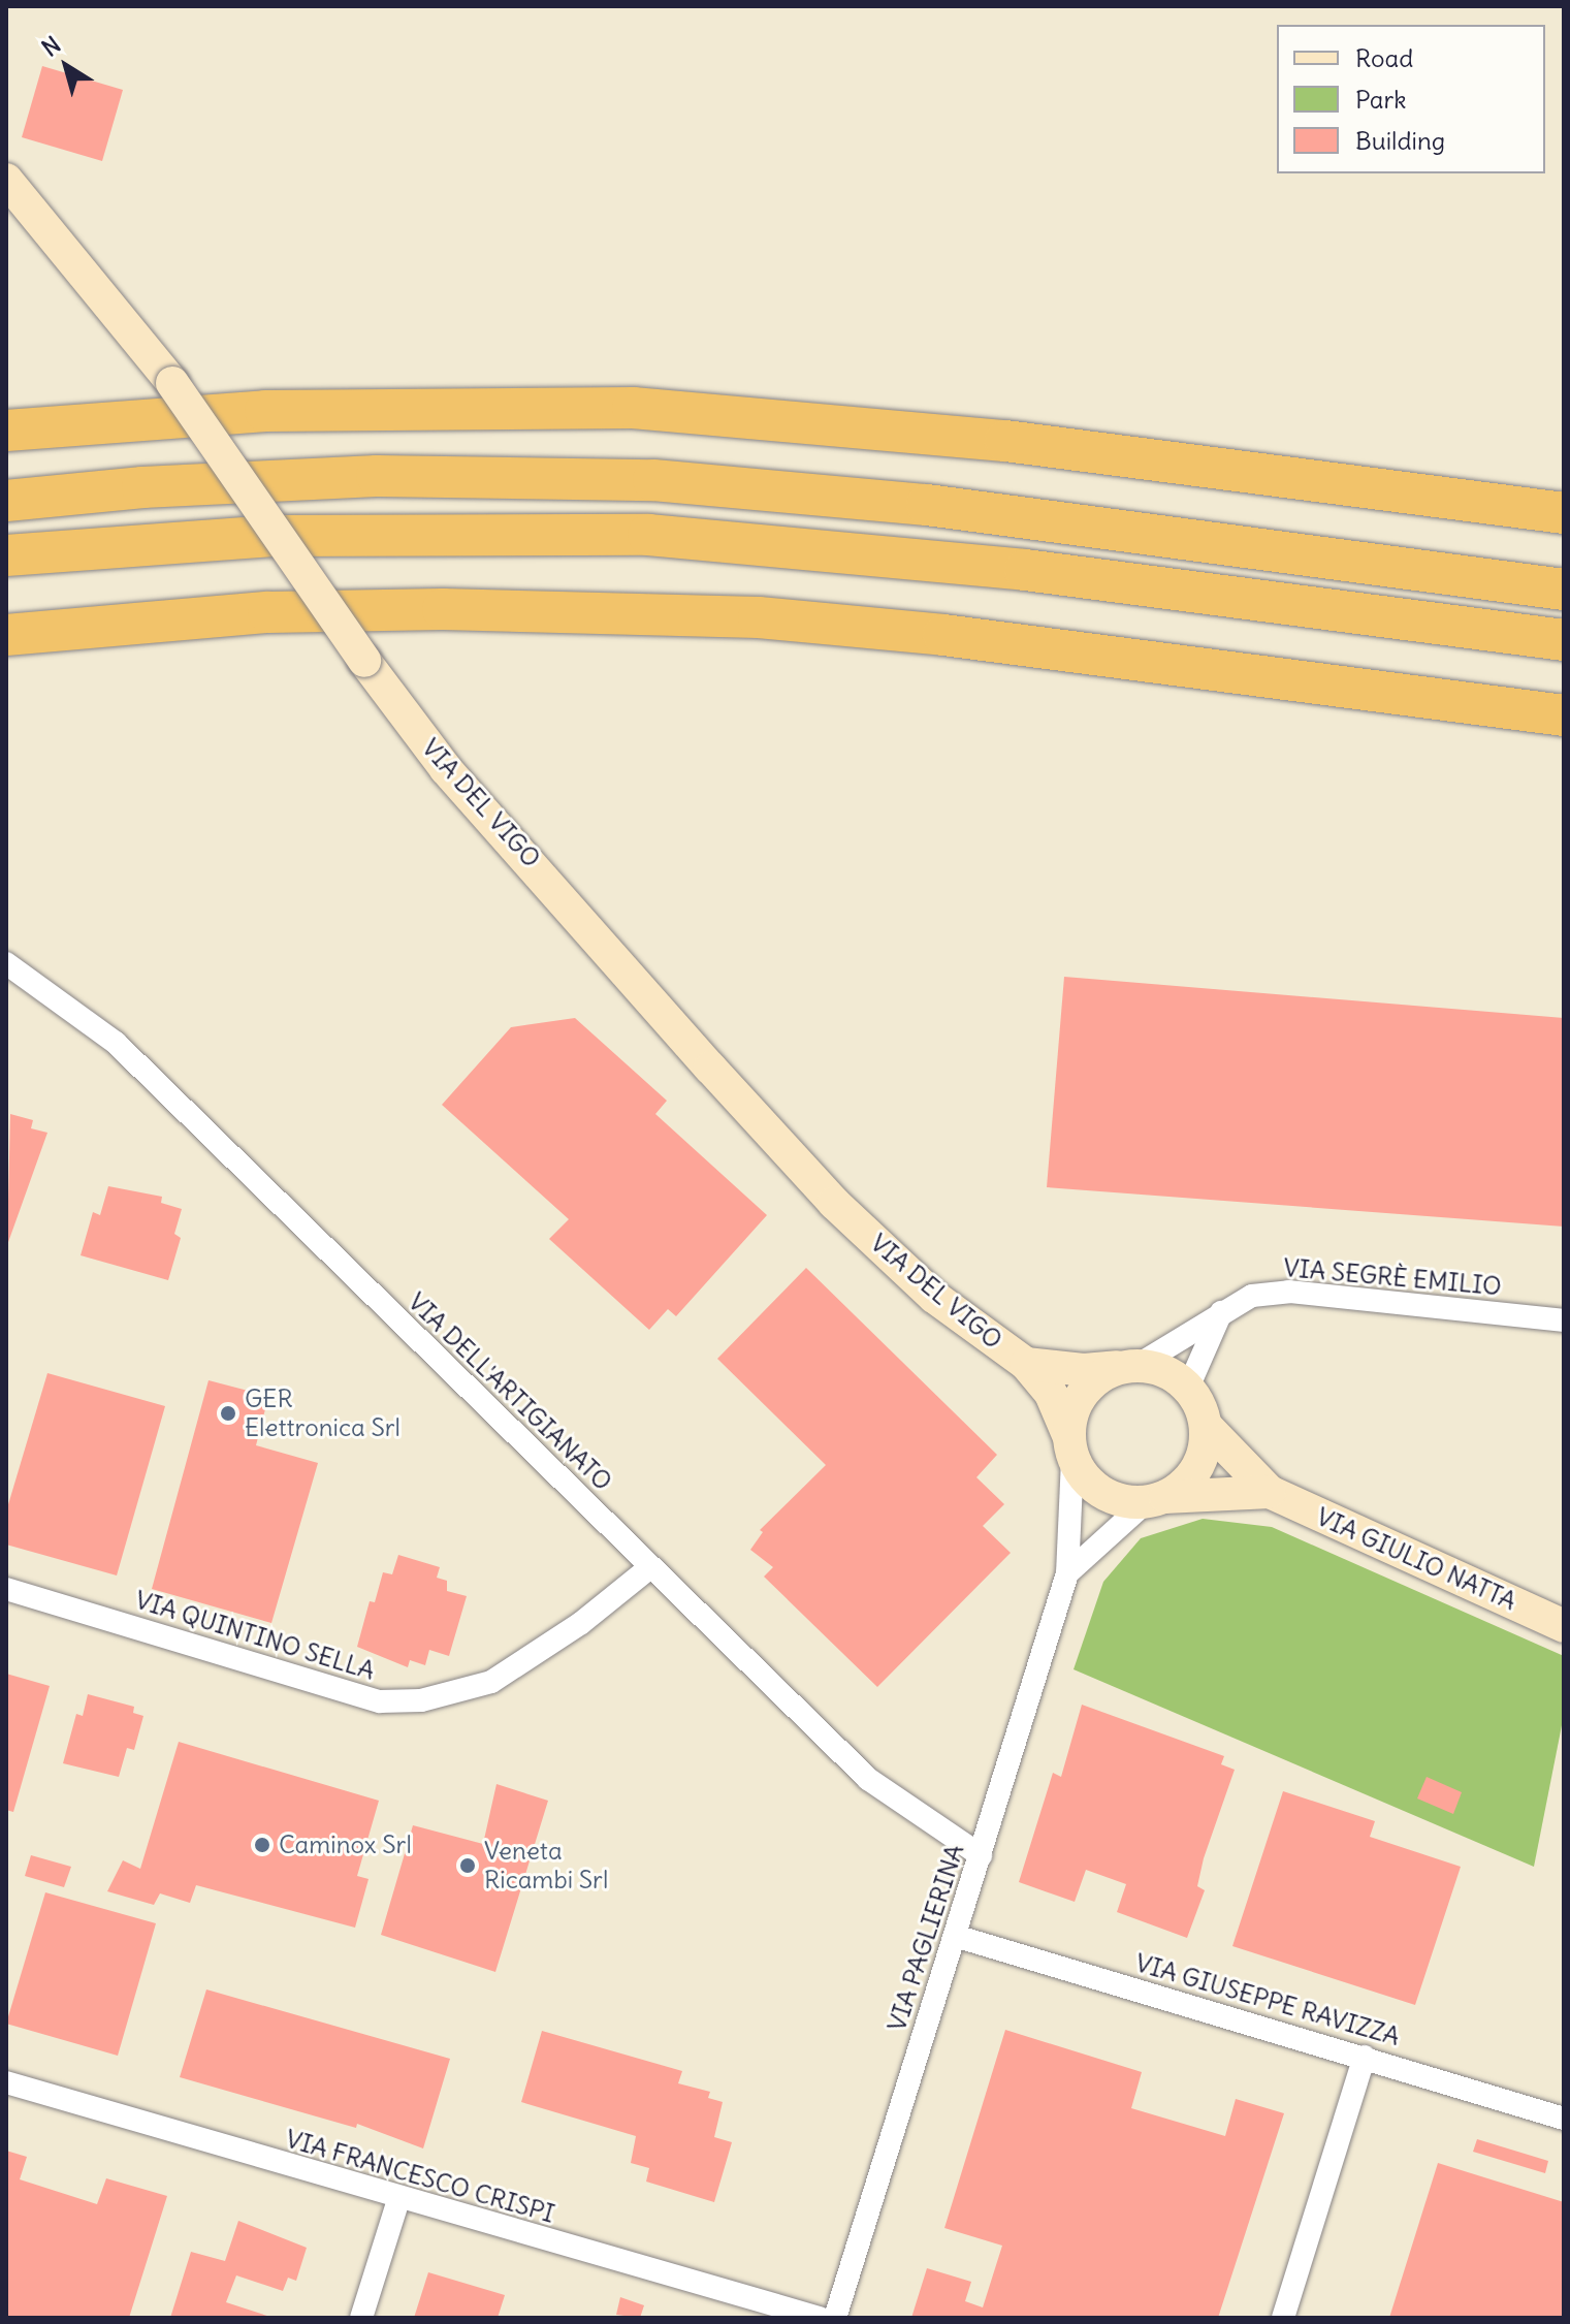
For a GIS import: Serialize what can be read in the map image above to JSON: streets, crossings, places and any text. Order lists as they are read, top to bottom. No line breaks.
{"streets":{"street":["VIA DEL VIGO","VIA SEGRÈ EMILIO","VIA DELL'ARTIGIANATO","VIA GIULIO NATTA","VIA QUINTINO SELLA","VIA PAGLIERINA","VIA GIUSEPPE RAVIZZA","VIA FRANCESCO CRISPI"]},"crossings":[["VIA DEL VIGO","VIA SEGRÈ EMILIO"],["VIA DEL VIGO","VIA GIULIO NATTA"],["VIA DEL VIGO","VIA PAGLIERINA"],["VIA SEGRÈ EMILIO","VIA GIULIO NATTA"],["VIA SEGRÈ EMILIO","VIA PAGLIERINA"],["VIA DELL'ARTIGIANATO","VIA QUINTINO SELLA"],["VIA DELL'ARTIGIANATO","VIA PAGLIERINA"],["VIA GIULIO NATTA","VIA PAGLIERINA"],["VIA PAGLIERINA","VIA GIUSEPPE RAVIZZA"]],"places":["GER Elettronica Srl","Caminox Srl","Veneta Ricambi Srl"],"legend":["Road","Park","Building"],"north":"top left"}
